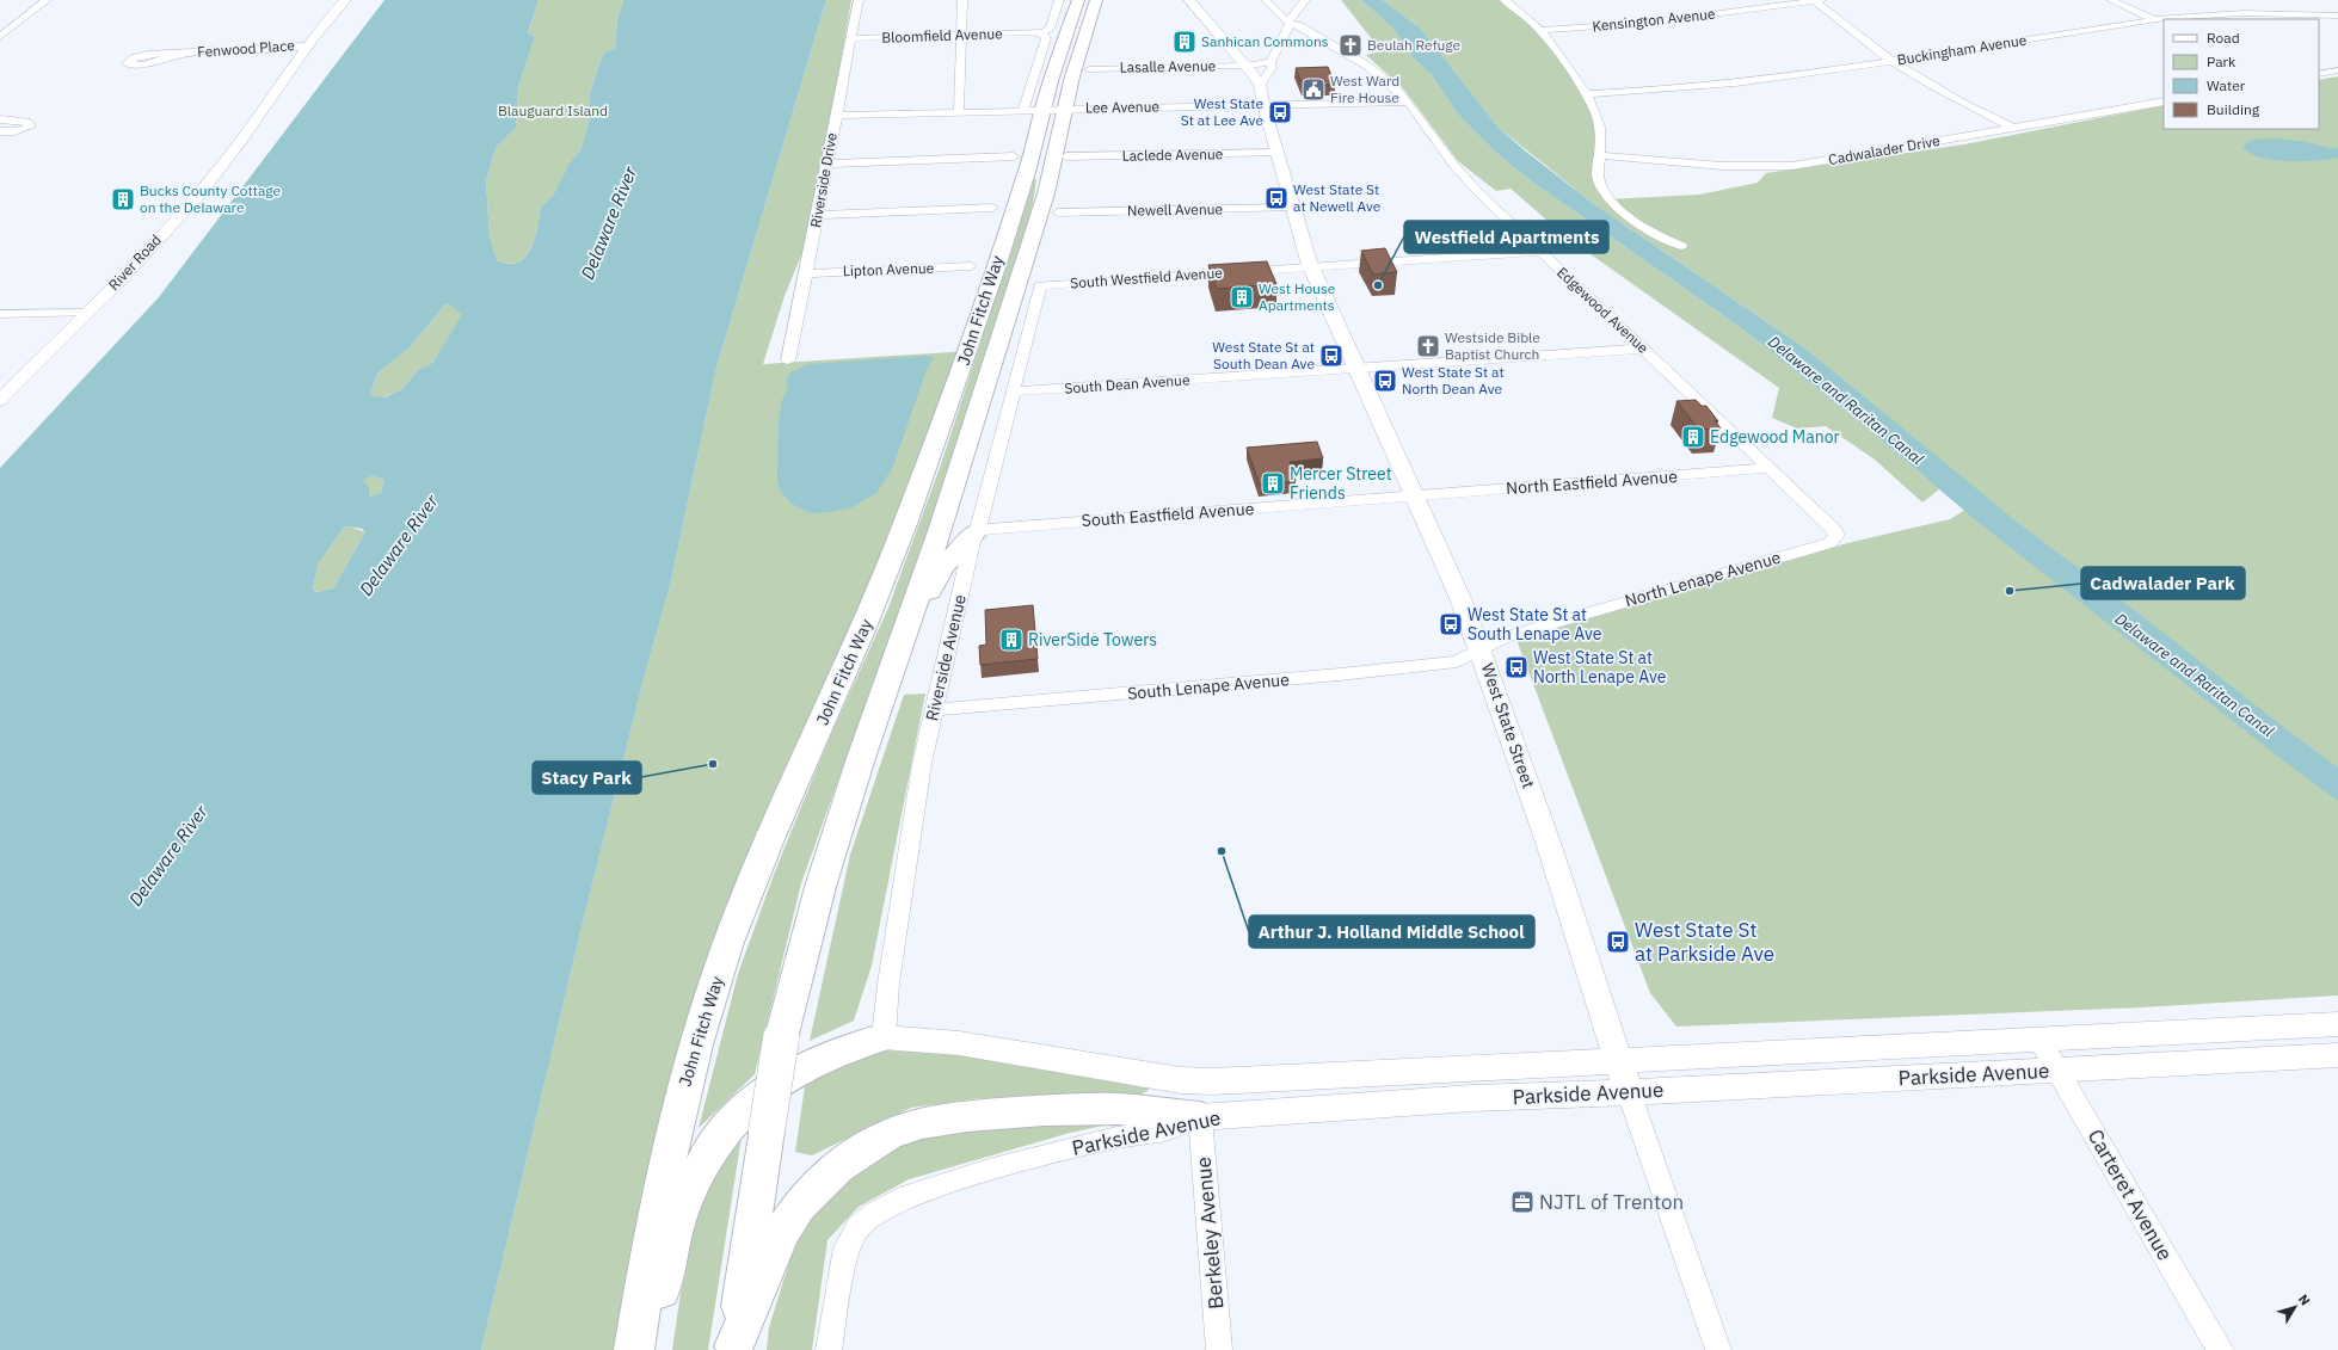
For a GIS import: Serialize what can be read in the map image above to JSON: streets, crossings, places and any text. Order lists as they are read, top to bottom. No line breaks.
{"streets":{"highway":["John Fitch Way"],"main road":["River Road","West State Street","Parkside Avenue"],"street":["Kensington Avenue","Bloomfield Avenue","Fenwood Place","Buckingham Avenue","Lasalle Avenue","Lee Avenue","Cadwalader Drive","Laclede Avenue","Riverside Drive","Newell Avenue","Lipton Avenue","South Westfield Avenue","Edgewood Avenue","South Dean Avenue","North Eastfield Avenue","South Eastfield Avenue","North Lenape Avenue","Riverside Avenue","South Lenape Avenue","Carteret Avenue","Berkeley Avenue"]},"crossings":[["Bloomfield Avenue","Riverside Drive"],["Fenwood Place","River Road"],["Lee Avenue","Riverside Drive"],["Lee Avenue","John Fitch Way"],["Lee Avenue","Edgewood Avenue"],["Lee Avenue","West State Street"],["Laclede Avenue","West State Street"],["Riverside Drive","Lipton Avenue"],["Newell Avenue","West State Street"],["South Westfield Avenue","Edgewood Avenue"],["South Westfield Avenue","Riverside Avenue"],["South Westfield Avenue","West State Street"],["Edgewood Avenue","South Dean Avenue"],["Edgewood Avenue","North Eastfield Avenue"],["Edgewood Avenue","North Lenape Avenue"],["South Dean Avenue","Riverside Avenue"],["South Dean Avenue","West State Street"],["North Eastfield Avenue","South Eastfield Avenue"],["North Eastfield Avenue","West State Street"],["South Eastfield Avenue","Riverside Avenue"],["South Eastfield Avenue","West State Street"],["North Lenape Avenue","South Lenape Avenue"],["North Lenape Avenue","West State Street"],["Riverside Avenue","South Lenape Avenue"],["Riverside Avenue","Parkside Avenue"],["South Lenape Avenue","West State Street"],["West State Street","Parkside Avenue"],["Parkside Avenue","Carteret Avenue"],["Parkside Avenue","Berkeley Avenue"]],"water":["Delaware River","Delaware and Raritan Canal"],"parks":["Blauguard Island"],"places":{"building":["Sanhican Commons","Bucks County Cottage on the Delaware","West House Apartments","Edgewood Manor","Mercer Street Friends","RiverSide Towers"],"church":["Beulah Refuge","Westside Bible Baptist Church"],"public building":["West Ward Fire House"],"bus stop":["West State St at Lee Ave","West State St at Newell Ave","West State St at South Dean Ave","West State St at North Dean Ave","West State St at South Lenape Ave","West State St at North Lenape Ave","West State St at Parkside Ave"],"other":["Westfield Apartments","Cadwalader Park","Stacy Park","Arthur J. Holland Middle School"],"office":["NJTL of Trenton"]},"legend":["Road","Park","Water","Building"],"north":"top right"}
